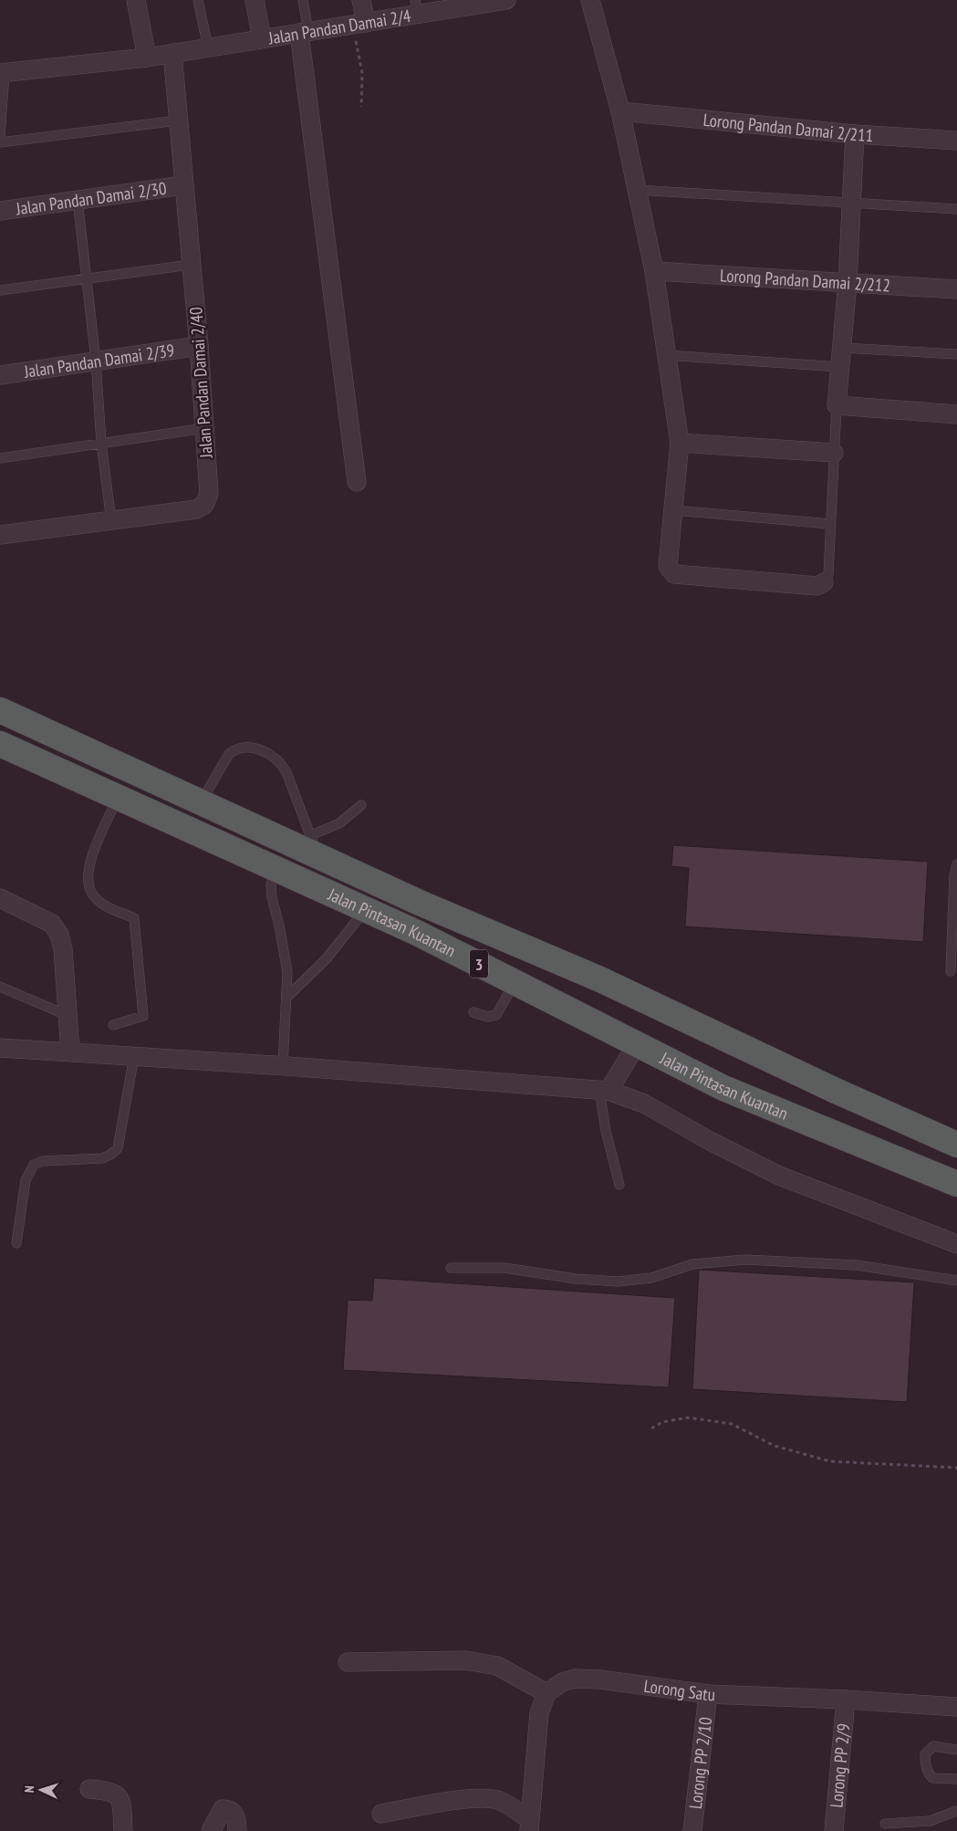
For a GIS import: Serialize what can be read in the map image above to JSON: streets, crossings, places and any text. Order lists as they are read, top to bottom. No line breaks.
{"streets":{"highway":["Jalan Pintasan Kuantan","3"],"street":["Jalan Pandan Damai 2/4","Lorong Pandan Damai 2/211","Jalan Pandan Damai 2/30","Lorong Pandan Damai 2/212","Jalan Pandan Damai 2/39","Jalan Pandan Damai 2/40","Lorong Satu","Lorong PP 2/10","Lorong PP 2/9"]},"crossings":[["Jalan Pandan Damai 2/4","Jalan Pandan Damai 2/40"],["Jalan Pandan Damai 2/30","Jalan Pandan Damai 2/40"],["Jalan Pandan Damai 2/39","Jalan Pandan Damai 2/40"],["Lorong Satu","Lorong PP 2/10"],["Lorong Satu","Lorong PP 2/9"]],"north":"left"}
